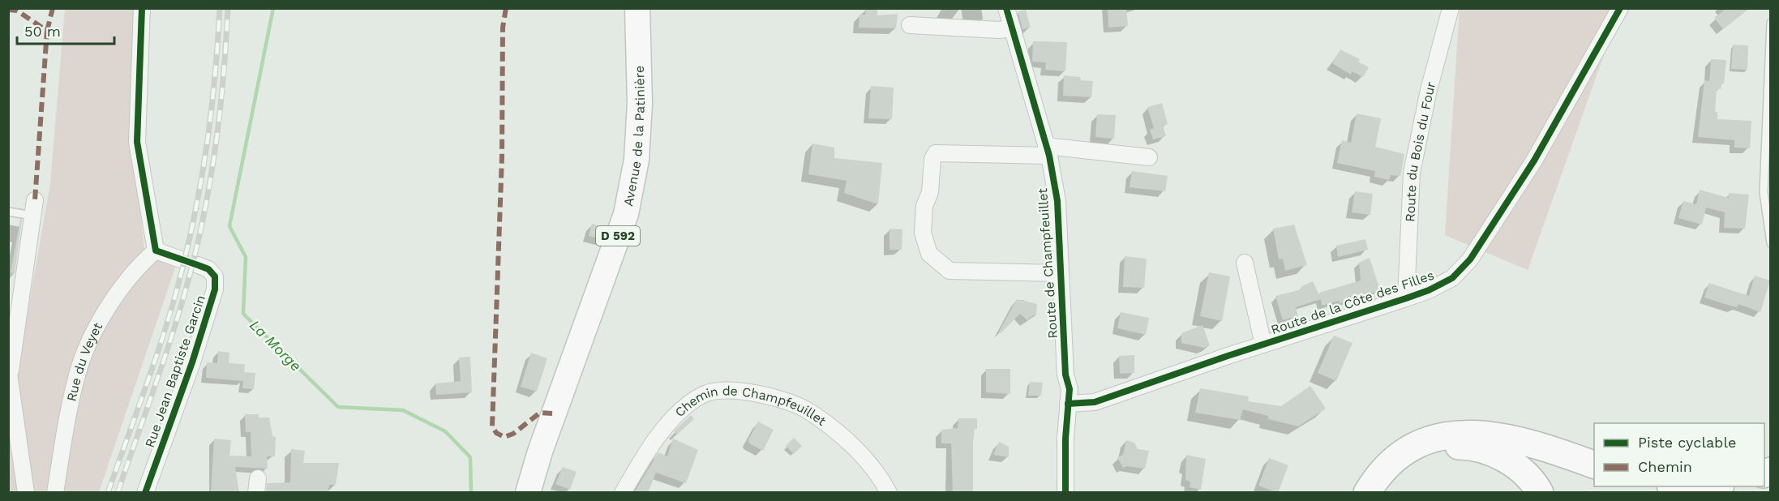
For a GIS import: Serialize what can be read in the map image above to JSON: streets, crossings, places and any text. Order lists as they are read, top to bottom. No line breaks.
{"streets":{"main road":["Avenue de la Patinière","D 592"],"street":["Route du Bois du Four","Route de Champfeuillet","Route de la Côte des Filles","Rue du Veyet","Rue Jean Baptiste Garcin","Chemin de Champfeuillet"]},"crossings":[["Route du Bois du Four","Route de la Côte des Filles"],["Route de Champfeuillet","Route de la Côte des Filles"]],"water":["La Morge"],"legend":["Piste cyclable","Chemin"],"scale_bar":"50 m"}
